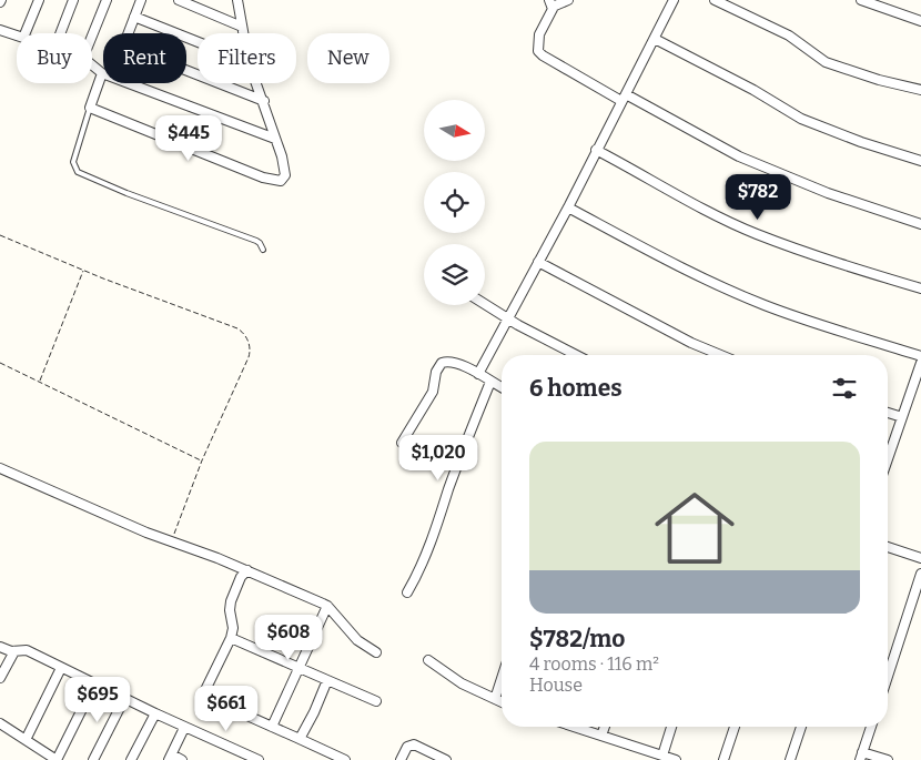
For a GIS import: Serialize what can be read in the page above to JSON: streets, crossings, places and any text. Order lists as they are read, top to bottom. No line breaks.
{"north":"right","page":{"chip":["Buy","Rent","Filters","New"],"price":["$445","$782","$1,020","$608","$695","$661"],"heading":"6 homes","list":[{"name":"$782/mo","note":"4 rooms · 116 m² · House"}]}}
